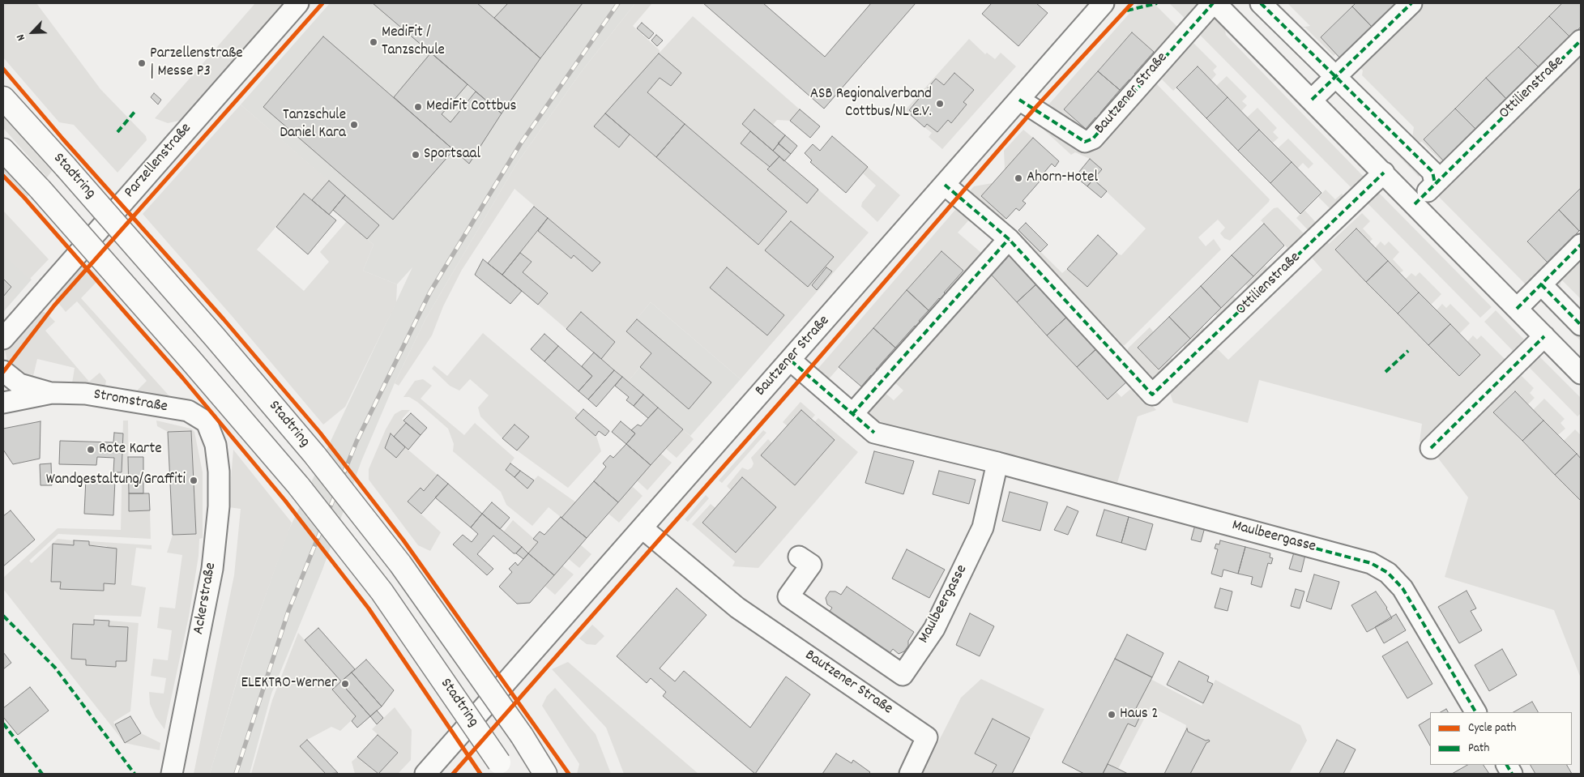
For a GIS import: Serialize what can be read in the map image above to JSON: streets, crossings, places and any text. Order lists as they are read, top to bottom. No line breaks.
{"streets":{"main road":["Stadtring"],"street":["Ottilienstraße","Bautzener Straße","Parzellenstraße","Stromstraße","Maulbeergasse","Ackerstraße"]},"crossings":[["Bautzener Straße","Maulbeergasse"],["Stromstraße","Ackerstraße"]],"places":["MediFit / Tanzschule","Parzellenstraße | Messe P3","ASB Regionalverband Cottbus/NL e.V.","MediFit Cottbus","Tanzschule Daniel Kara","Sportsaal","Ahorn-Hotel","Rote Karte","Wandgestaltung/Graffiti","ELEKTRO-Werner","Haus 2"],"legend":["Cycle path","Path"],"north":"bottom left"}
